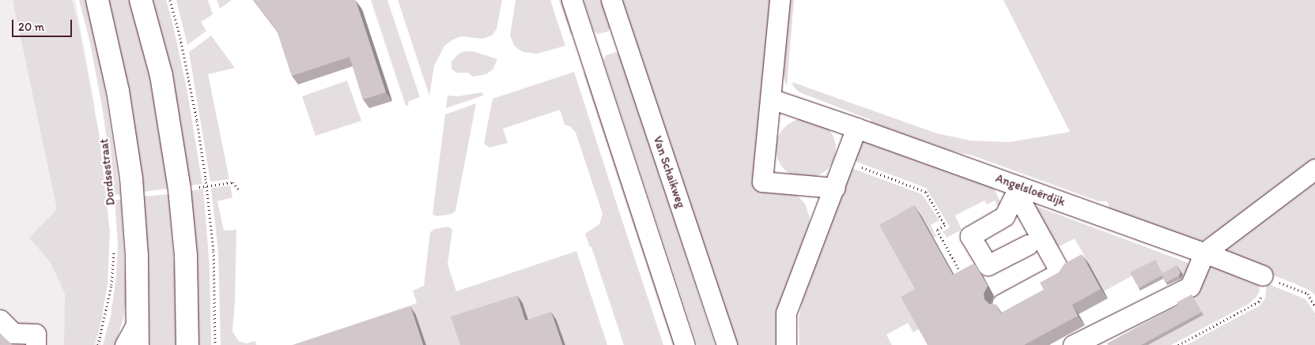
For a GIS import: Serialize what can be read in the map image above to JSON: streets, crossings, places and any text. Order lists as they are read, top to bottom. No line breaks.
{"streets":{"main road":["Dordsestraat"],"street":["Van Schaikweg","Angelsloërdijk"]},"scale_bar":"20 m"}
